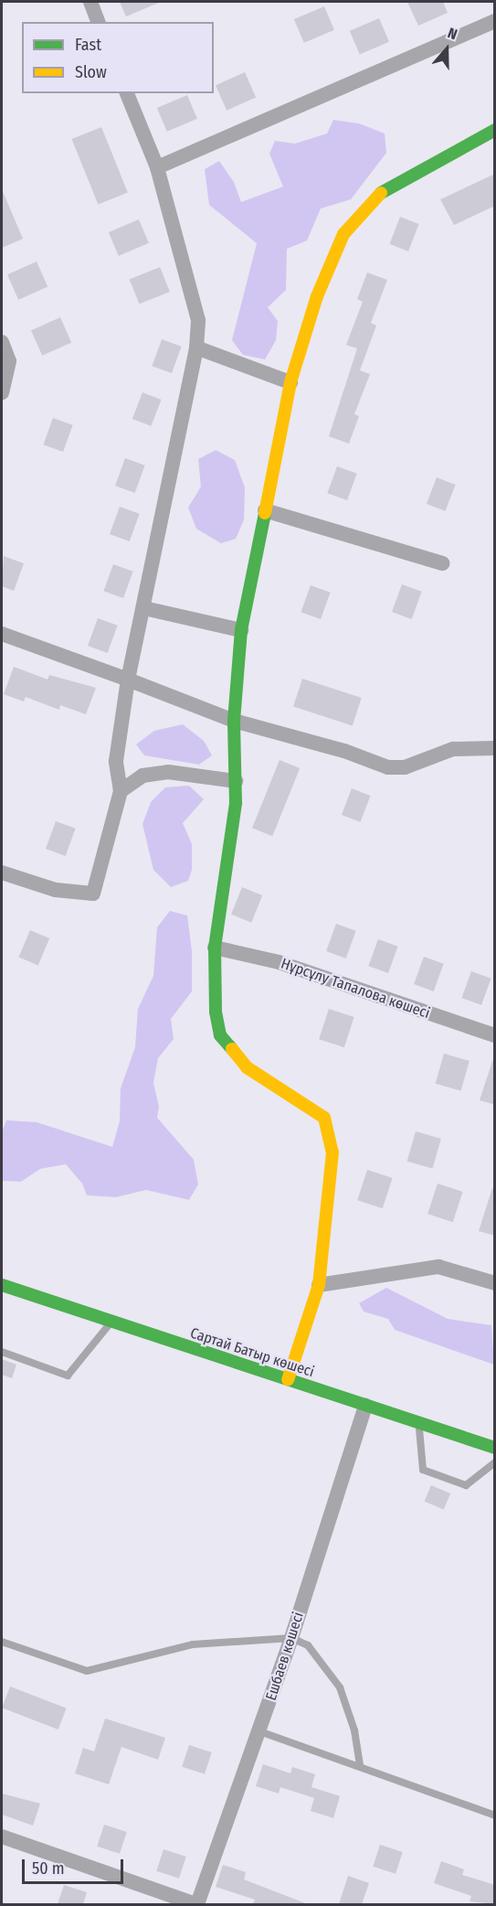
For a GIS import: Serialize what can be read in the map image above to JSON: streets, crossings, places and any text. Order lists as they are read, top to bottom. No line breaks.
{"streets":{"main road":["Сартай Батыр көшесі"],"street":["Нұрсұлу Тапалова көшесі","Ешбаев көшесі"]},"crossings":[["Сартай Батыр көшесі","Ешбаев көшесі"]],"legend":["Fast","Slow"],"scale_bar":"50 m","north":"top"}
